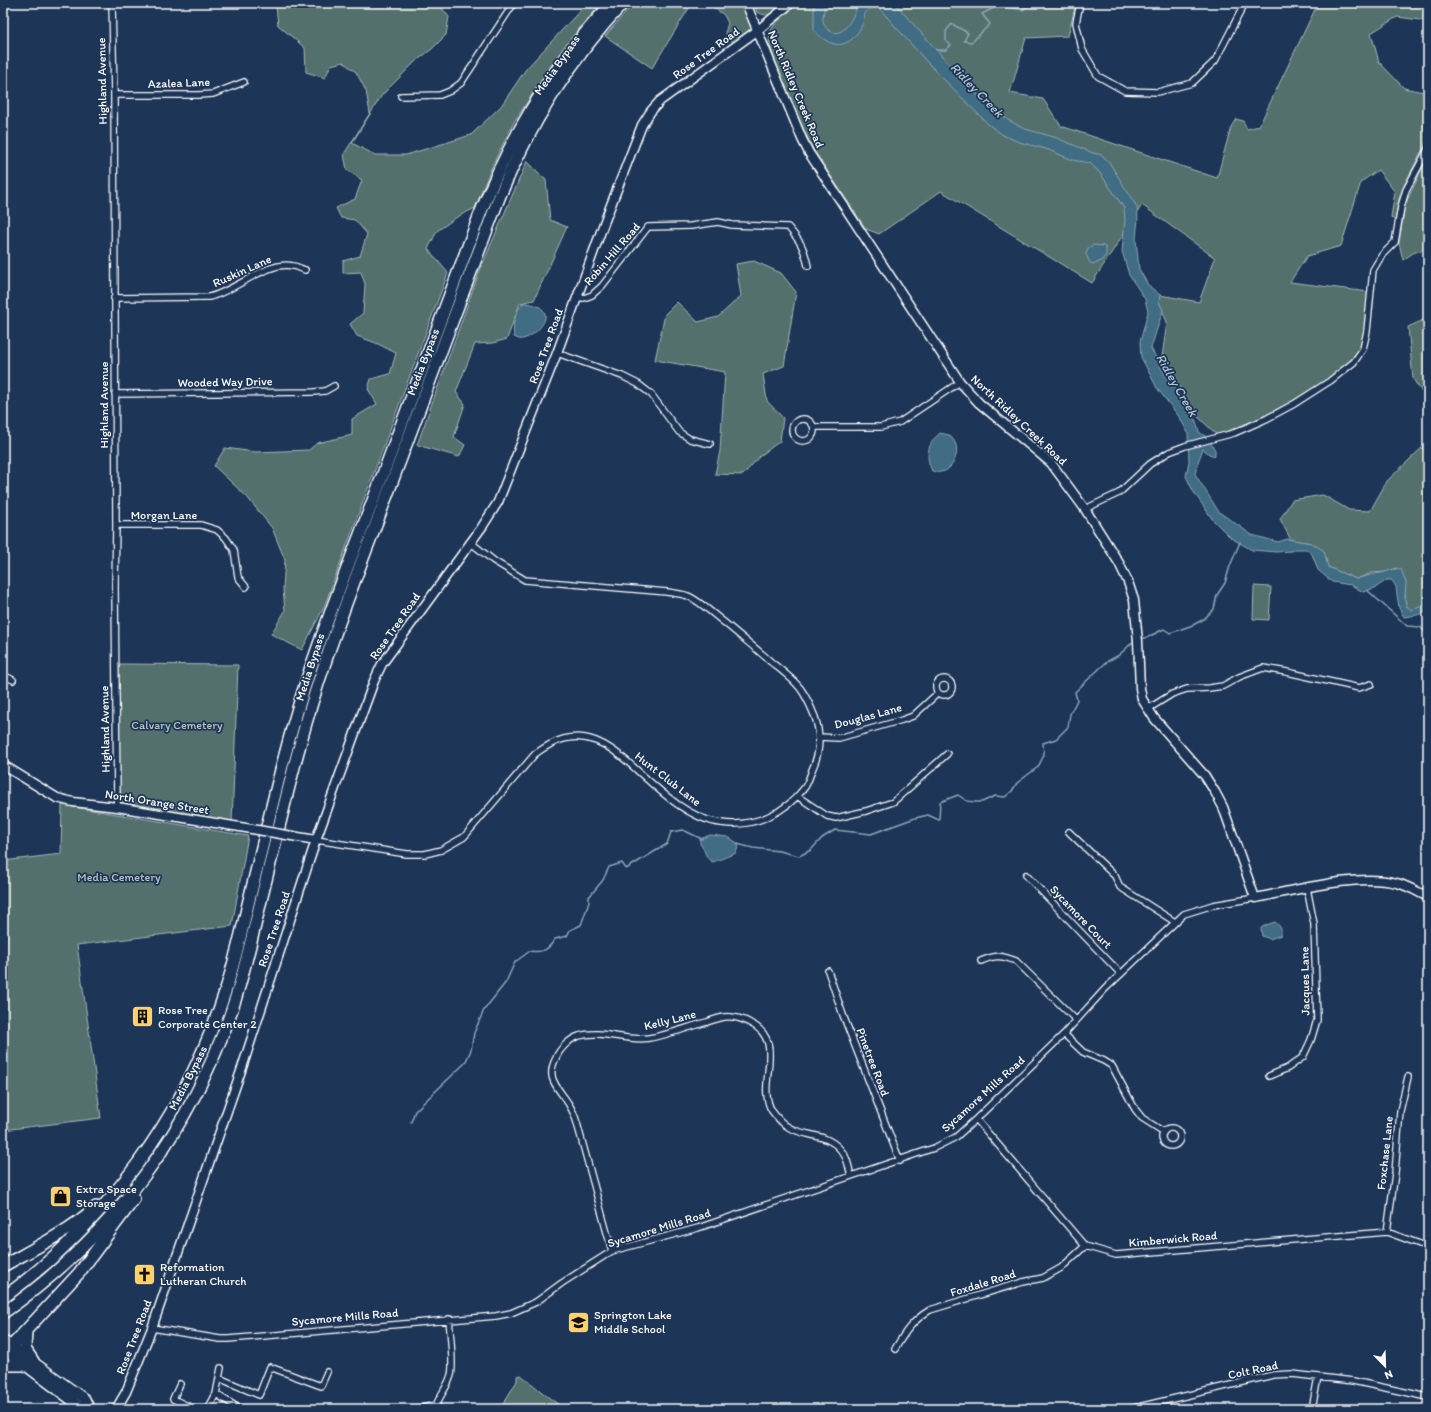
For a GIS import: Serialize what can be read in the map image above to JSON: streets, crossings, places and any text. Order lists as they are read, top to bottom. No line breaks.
{"streets":{"highway":["Media Bypass"],"street":["Rose Tree Road","Highland Avenue","Azalea Lane","North Ridley Creek Road","Robin Hill Road","Ruskin Lane","Wooded Way Drive","Morgan Lane","Douglas Lane","Hunt Club Lane","North Orange Street","Sycamore Court","Jacques Lane","Kelly Lane","Pinetree Road","Sycamore Mills Road","Foxchase Lane","Kimberwick Road","Foxdale Road","Colt Road"]},"crossings":[["Rose Tree Road","North Ridley Creek Road"],["Rose Tree Road","Robin Hill Road"],["Rose Tree Road","Hunt Club Lane"],["Rose Tree Road","North Orange Street"],["Rose Tree Road","Sycamore Mills Road"],["Highland Avenue","Azalea Lane"],["Highland Avenue","Ruskin Lane"],["Highland Avenue","Wooded Way Drive"],["Highland Avenue","Morgan Lane"],["Highland Avenue","North Orange Street"],["North Ridley Creek Road","Sycamore Mills Road"],["Douglas Lane","Hunt Club Lane"],["Hunt Club Lane","North Orange Street"],["Sycamore Court","Sycamore Mills Road"],["Kelly Lane","Sycamore Mills Road"],["Pinetree Road","Sycamore Mills Road"],["Foxchase Lane","Kimberwick Road"],["Kimberwick Road","Foxdale Road"]],"water":["Ridley Creek"],"parks":["Calvary Cemetery","Media Cemetery"],"places":{"building":["Rose Tree Corporate Center 2"],"shop":["Extra Space Storage"],"church":["Reformation Lutheran Church"],"school or university":["Springton Lake Middle School"]},"north":"bottom right"}
